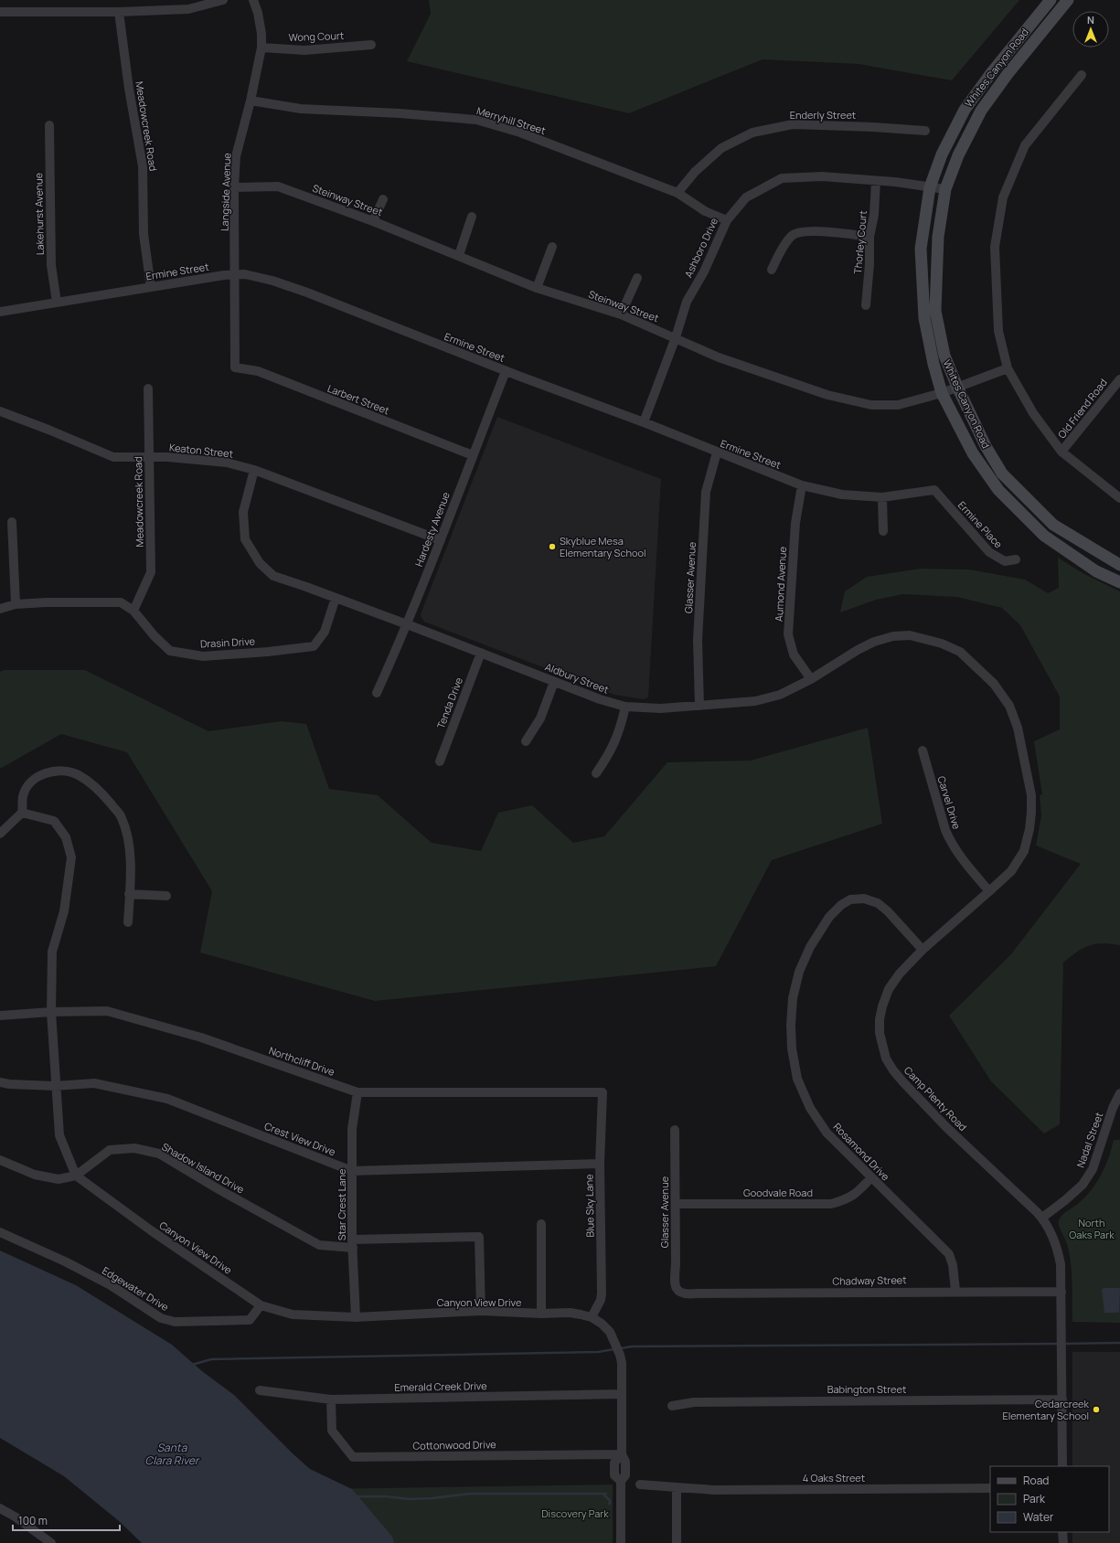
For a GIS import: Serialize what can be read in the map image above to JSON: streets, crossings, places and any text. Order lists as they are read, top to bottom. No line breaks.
{"streets":{"main road":["Whites Canyon Road"],"street":["Wong Court","Enderly Street","Merryhill Street","Meadowcreek Road","Langside Avenue","Steinway Street","Lakehurst Avenue","Thorley Court","Ashboro Drive","Ermine Street","Larbert Street","Old Friend Road","Keaton Street","Ermine Place","Hardesty Avenue","Glasser Avenue","Aumond Avenue","Drasin Drive","Aldbury Street","Tenda Drive","Carvel Drive","Northcliff Drive","Camp Plenty Road","Crest View Drive","Nadal Street","Rosamond Drive","Shadow Island Drive","Goodvale Road","Star Crest Lane","Blue Sky Lane","Canyon View Drive","Chadway Street","Edgewater Drive","Emerald Creek Drive","Babington Street","Cottonwood Drive","4 Oaks Street"]},"crossings":[["Wong Court","Langside Avenue"],["Whites Canyon Road","Steinway Street"],["Whites Canyon Road","Ashboro Drive"],["Enderly Street","Merryhill Street"],["Merryhill Street","Langside Avenue"],["Merryhill Street","Ashboro Drive"],["Meadowcreek Road","Ermine Street"],["Meadowcreek Road","Keaton Street"],["Meadowcreek Road","Drasin Drive"],["Langside Avenue","Steinway Street"],["Langside Avenue","Ermine Street"],["Langside Avenue","Larbert Street"],["Steinway Street","Ashboro Drive"],["Lakehurst Avenue","Ermine Street"],["Thorley Court","Ashboro Drive"],["Ashboro Drive","Ermine Street"],["Ermine Street","Ermine Place"],["Ermine Street","Hardesty Avenue"],["Ermine Street","Glasser Avenue"],["Ermine Street","Aumond Avenue"],["Larbert Street","Hardesty Avenue"],["Keaton Street","Hardesty Avenue"],["Keaton Street","Aldbury Street"],["Hardesty Avenue","Aldbury Street"],["Glasser Avenue","Aldbury Street"],["Glasser Avenue","Goodvale Road"],["Glasser Avenue","Chadway Street"],["Aumond Avenue","Aldbury Street"],["Drasin Drive","Aldbury Street"],["Aldbury Street","Tenda Drive"],["Aldbury Street","Camp Plenty Road"],["Carvel Drive","Camp Plenty Road"],["Northcliff Drive","Star Crest Lane"],["Northcliff Drive","Blue Sky Lane"],["Camp Plenty Road","Nadal Street"],["Camp Plenty Road","Rosamond Drive"],["Camp Plenty Road","Chadway Street"],["Camp Plenty Road","Babington Street"],["Crest View Drive","Star Crest Lane"],["Crest View Drive","Blue Sky Lane"],["Rosamond Drive","Goodvale Road"],["Rosamond Drive","Chadway Street"],["Shadow Island Drive","Star Crest Lane"],["Shadow Island Drive","Canyon View Drive"],["Star Crest Lane","Canyon View Drive"],["Blue Sky Lane","Canyon View Drive"],["Canyon View Drive","Edgewater Drive"],["Canyon View Drive","Emerald Creek Drive"],["Canyon View Drive","Cottonwood Drive"],["Emerald Creek Drive","Cottonwood Drive"]],"water":["Santa Clara River"],"parks":["North Oaks Park","Discovery Park"],"places":["Skyblue Mesa Elementary School","Cedarcreek Elementary School"],"legend":["Road","Park","Water"],"scale_bar":"100 m","north":"top"}
